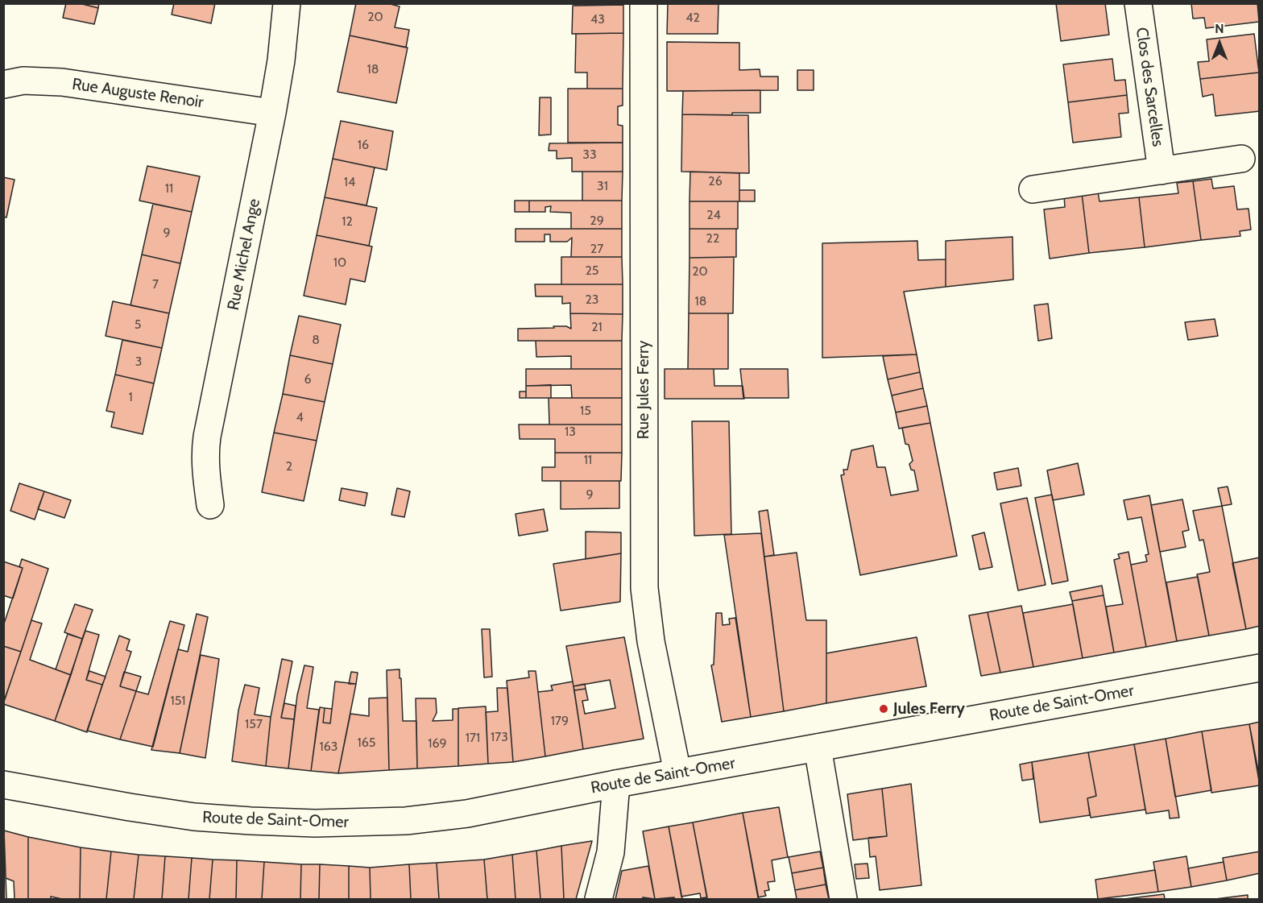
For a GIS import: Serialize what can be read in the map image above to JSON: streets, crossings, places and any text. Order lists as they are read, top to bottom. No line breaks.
{"streets":{"street":["Clos des Sarcelles","Rue Auguste Renoir","Rue Michel Ange","Rue Jules Ferry","Route de Saint-Omer"]},"crossings":[["Rue Auguste Renoir","Rue Michel Ange"],["Rue Jules Ferry","Route de Saint-Omer"]],"places":["Jules Ferry"],"house_numbers":["20","42","43","18","16","33","26","14","31","11","24","29","12","9","22","27","10","25","20","7","23","18","5","21","8","3","6","1","15","4","13","11","2","9","151","179","157","173","171","165","169","163"],"north":"top"}
